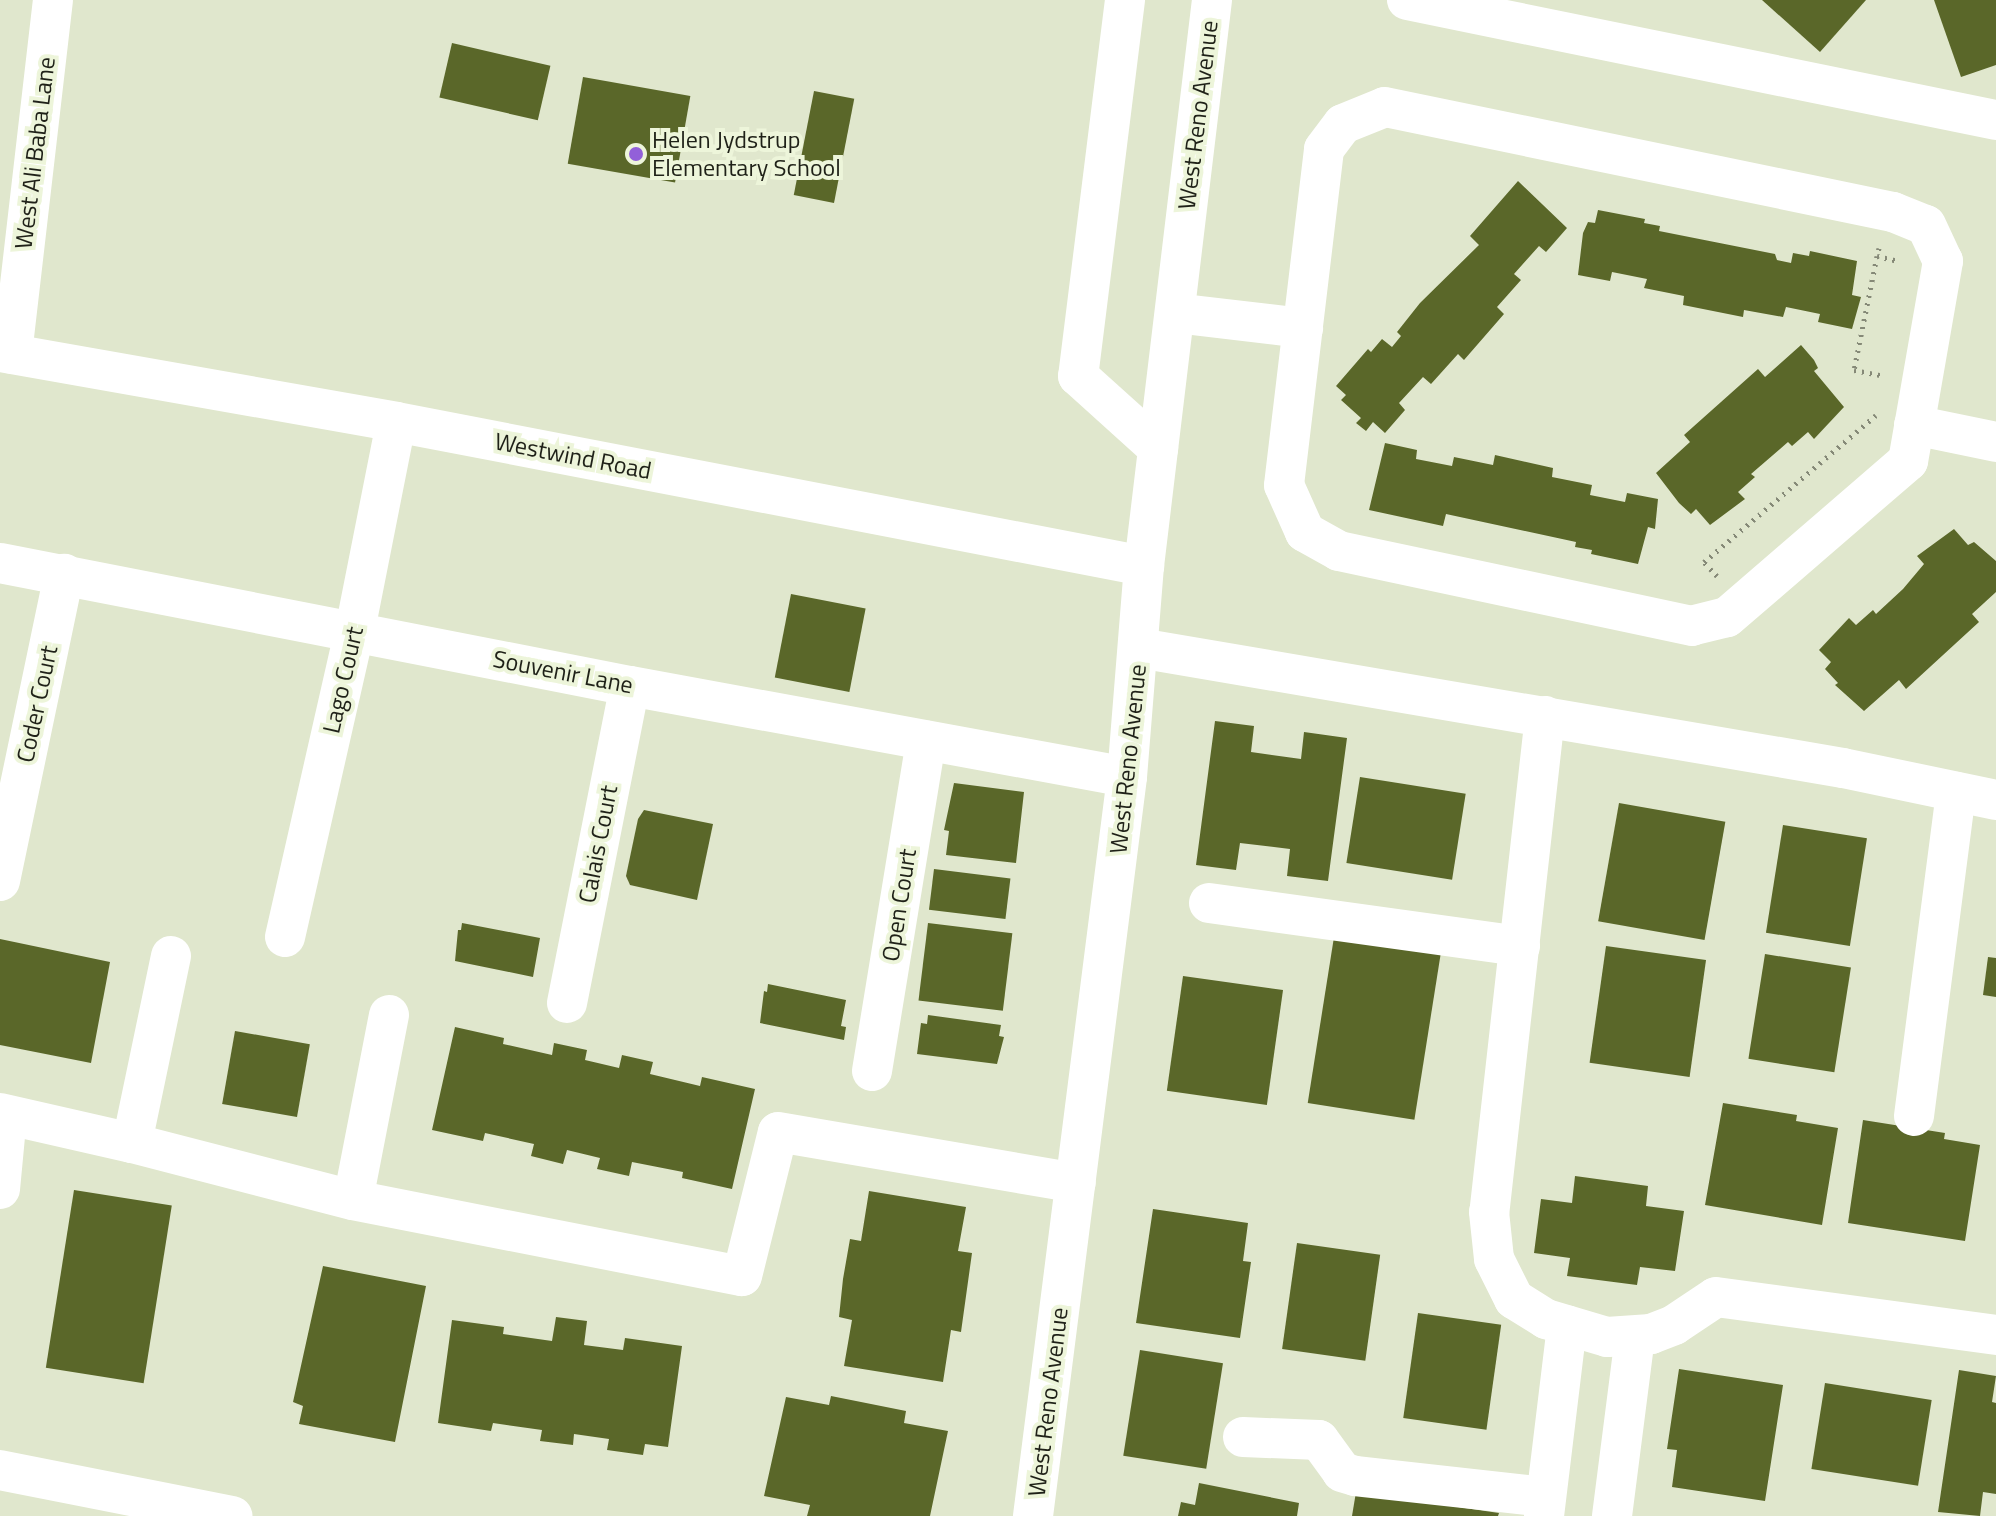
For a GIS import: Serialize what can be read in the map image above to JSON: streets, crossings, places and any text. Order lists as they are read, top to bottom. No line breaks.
{"streets":{"street":["West Reno Avenue","West Ali Baba Lane","Westwind Road","Souvenir Lane","Lago Court","Coder Court","Calais Court","Open Court"]},"crossings":[["West Reno Avenue","Westwind Road"],["West Reno Avenue","Souvenir Lane"],["West Ali Baba Lane","Westwind Road"],["Westwind Road","Lago Court"],["Souvenir Lane","Lago Court"],["Souvenir Lane","Coder Court"],["Souvenir Lane","Calais Court"],["Souvenir Lane","Open Court"]],"places":["Helen Jydstrup Elementary School"]}
